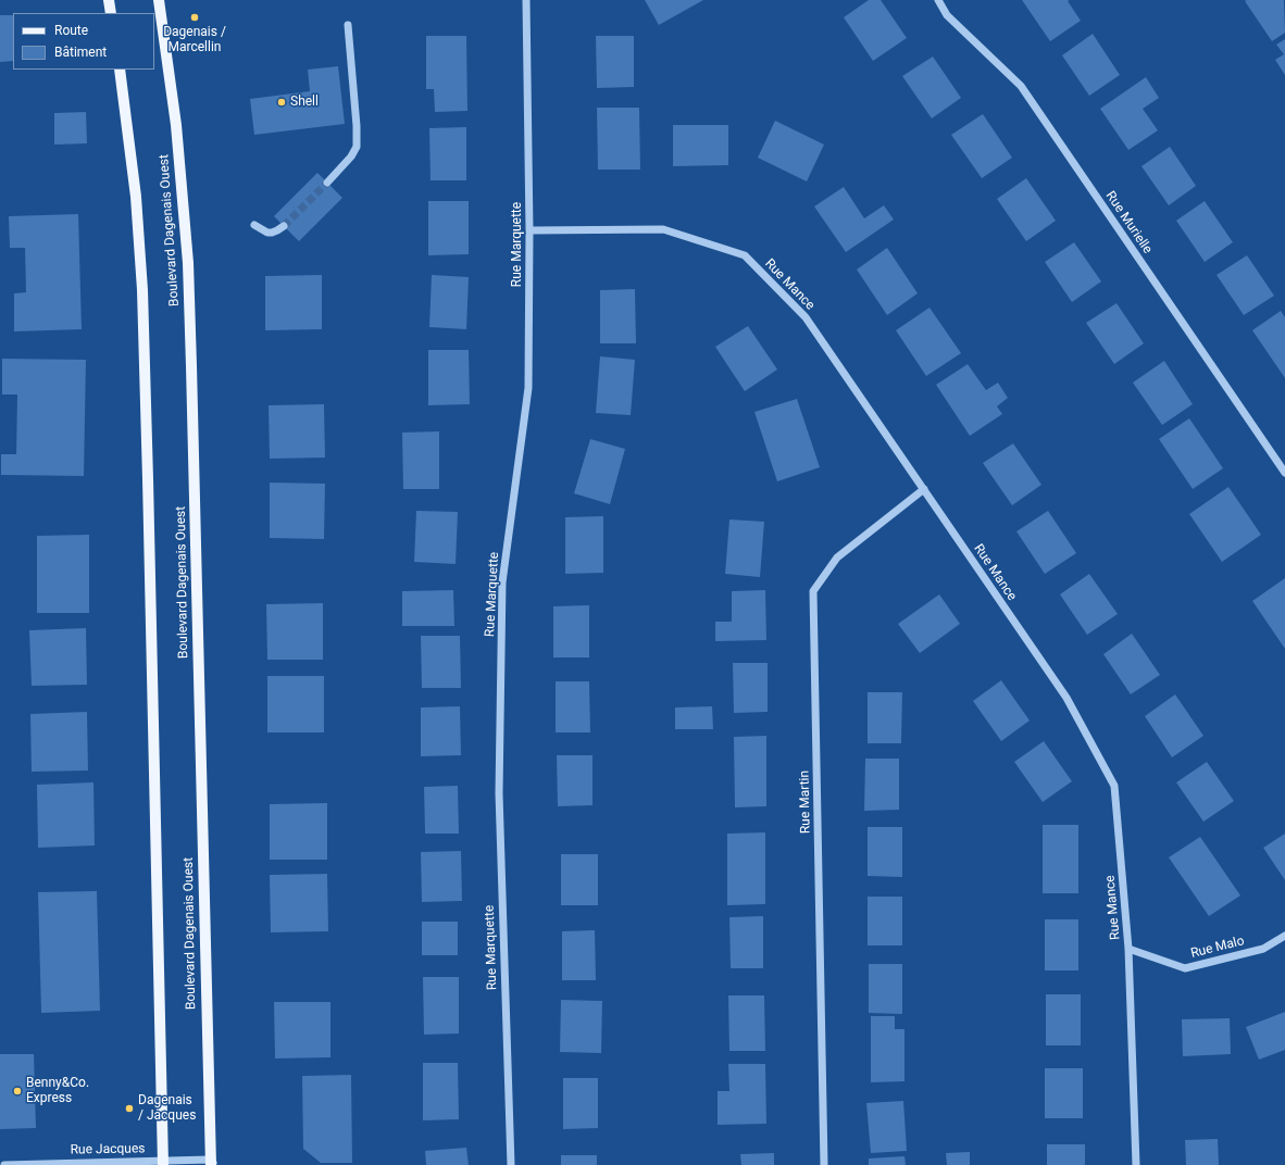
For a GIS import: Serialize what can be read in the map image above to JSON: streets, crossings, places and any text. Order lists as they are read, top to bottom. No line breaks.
{"streets":{"main road":["Boulevard Dagenais Ouest"],"street":["Rue Murielle","Rue Marquette","Rue Mance","Rue Martin","Rue Malo","Rue Jacques"]},"crossings":[["Boulevard Dagenais Ouest","Rue Jacques"],["Rue Marquette","Rue Mance"],["Rue Mance","Rue Martin"],["Rue Mance","Rue Malo"]],"places":["Dagenais / Marcellin","Shell","Benny&Co. Express","Dagenais / Jacques"],"legend":["Route","Bâtiment"]}
